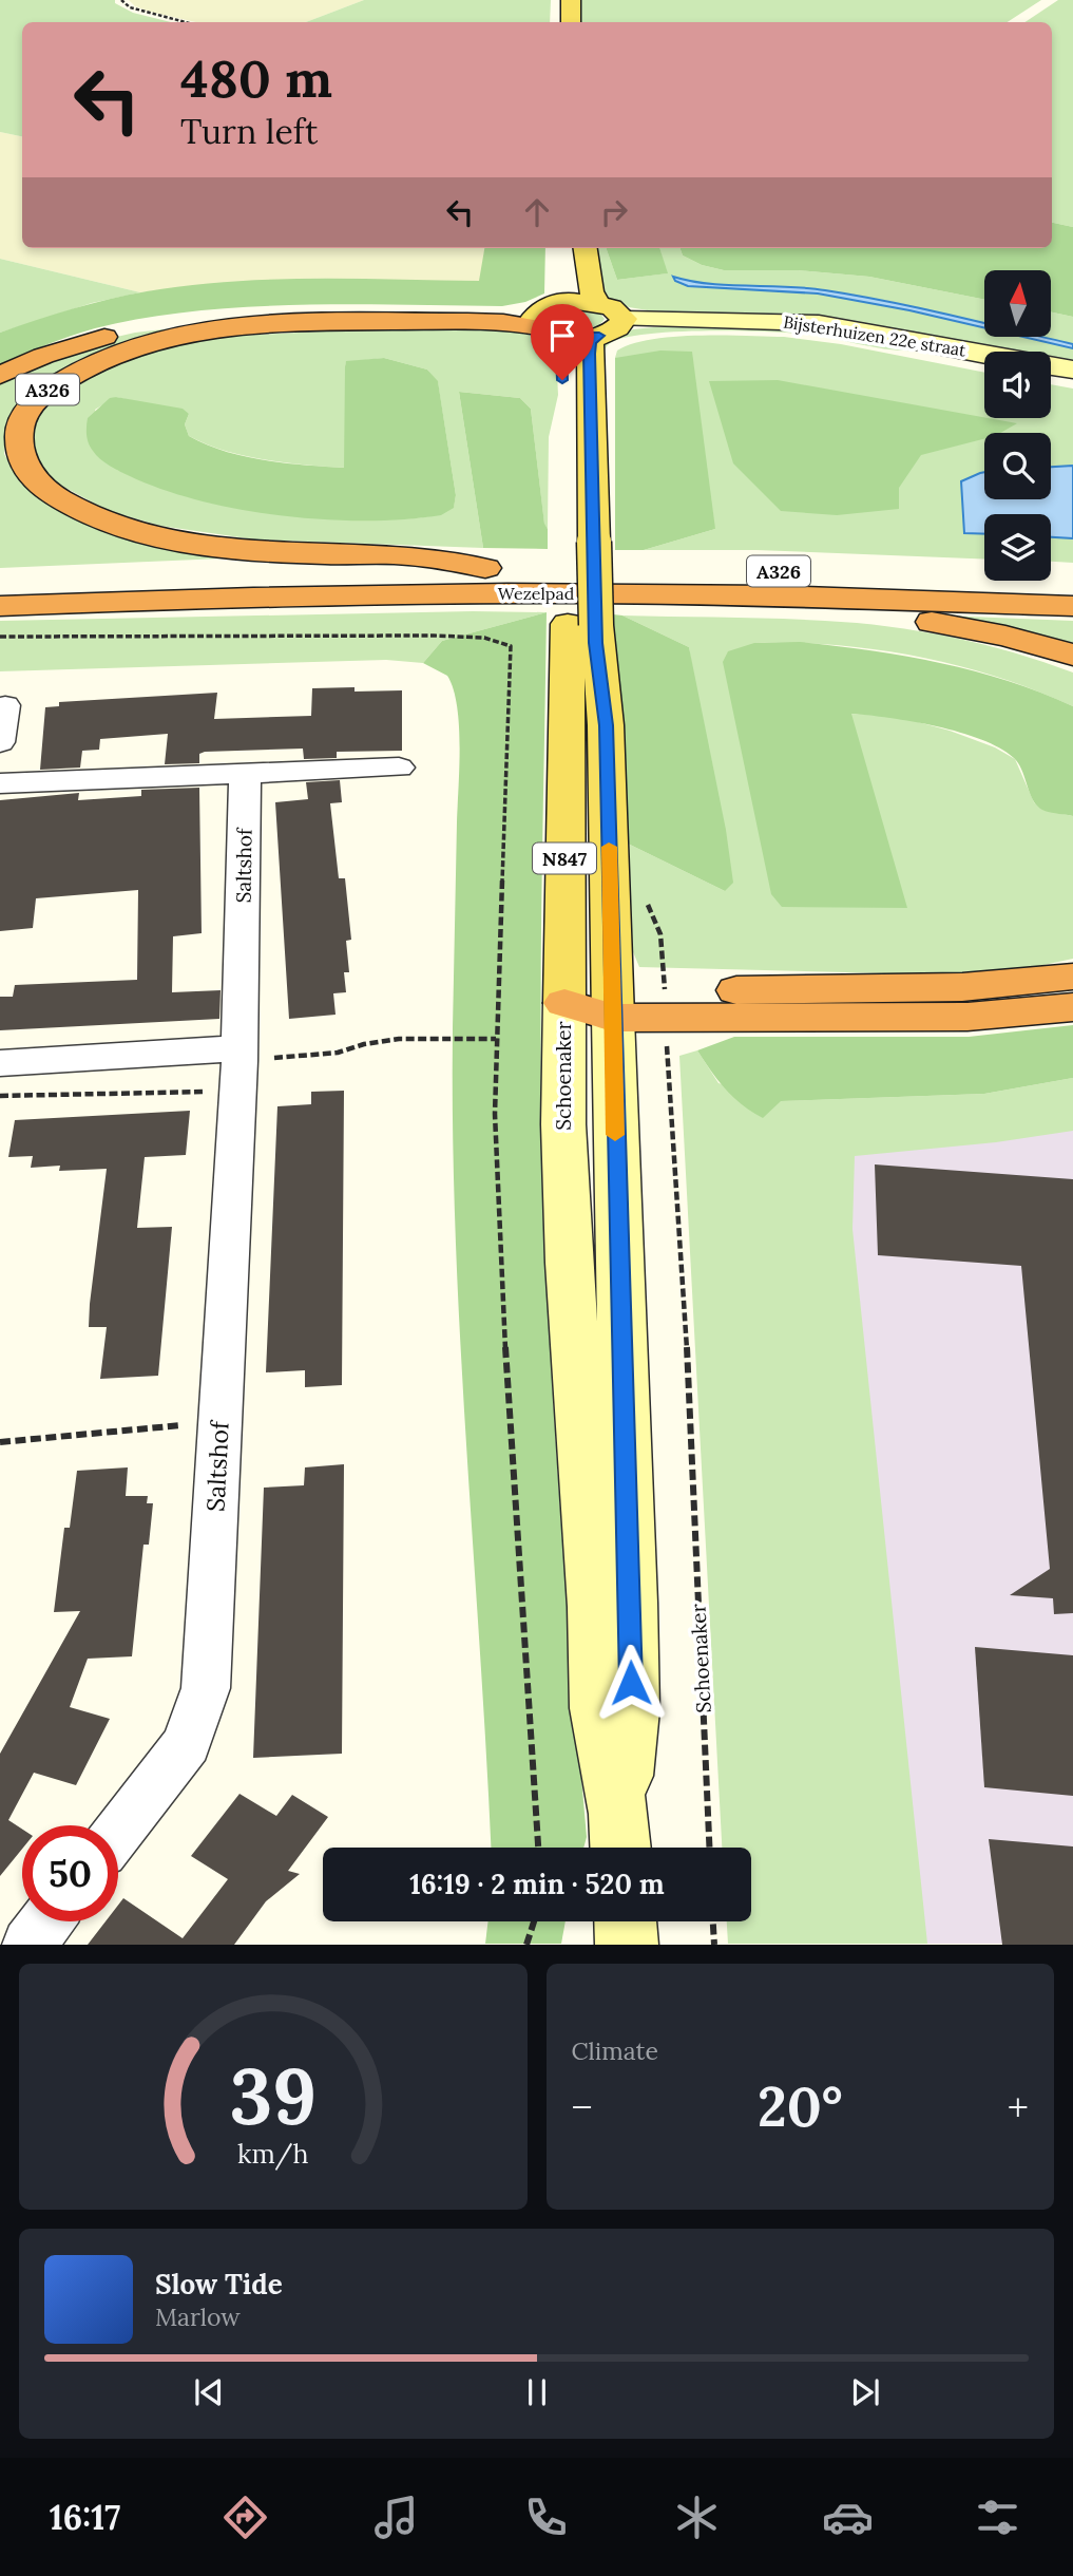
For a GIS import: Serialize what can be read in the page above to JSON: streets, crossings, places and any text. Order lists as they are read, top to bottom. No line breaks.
{"streets":{"highway":["A326","Wezelpad"],"main road":["Bijsterhuizen 22e straat","N847","Schoenaker"],"street":["Saltshof"]},"crossings":[["A326","Wezelpad"]],"north":"top","page":{"turn":["480 m","Turn left"],"limit":"50","trip":"16:19 · 2 min · 520 m","tile":"Climate","heat":["−","20°","+"],"song":["Slow Tide","Marlow"],"tabs":"16:17","gauge":["39","km/h"]}}
